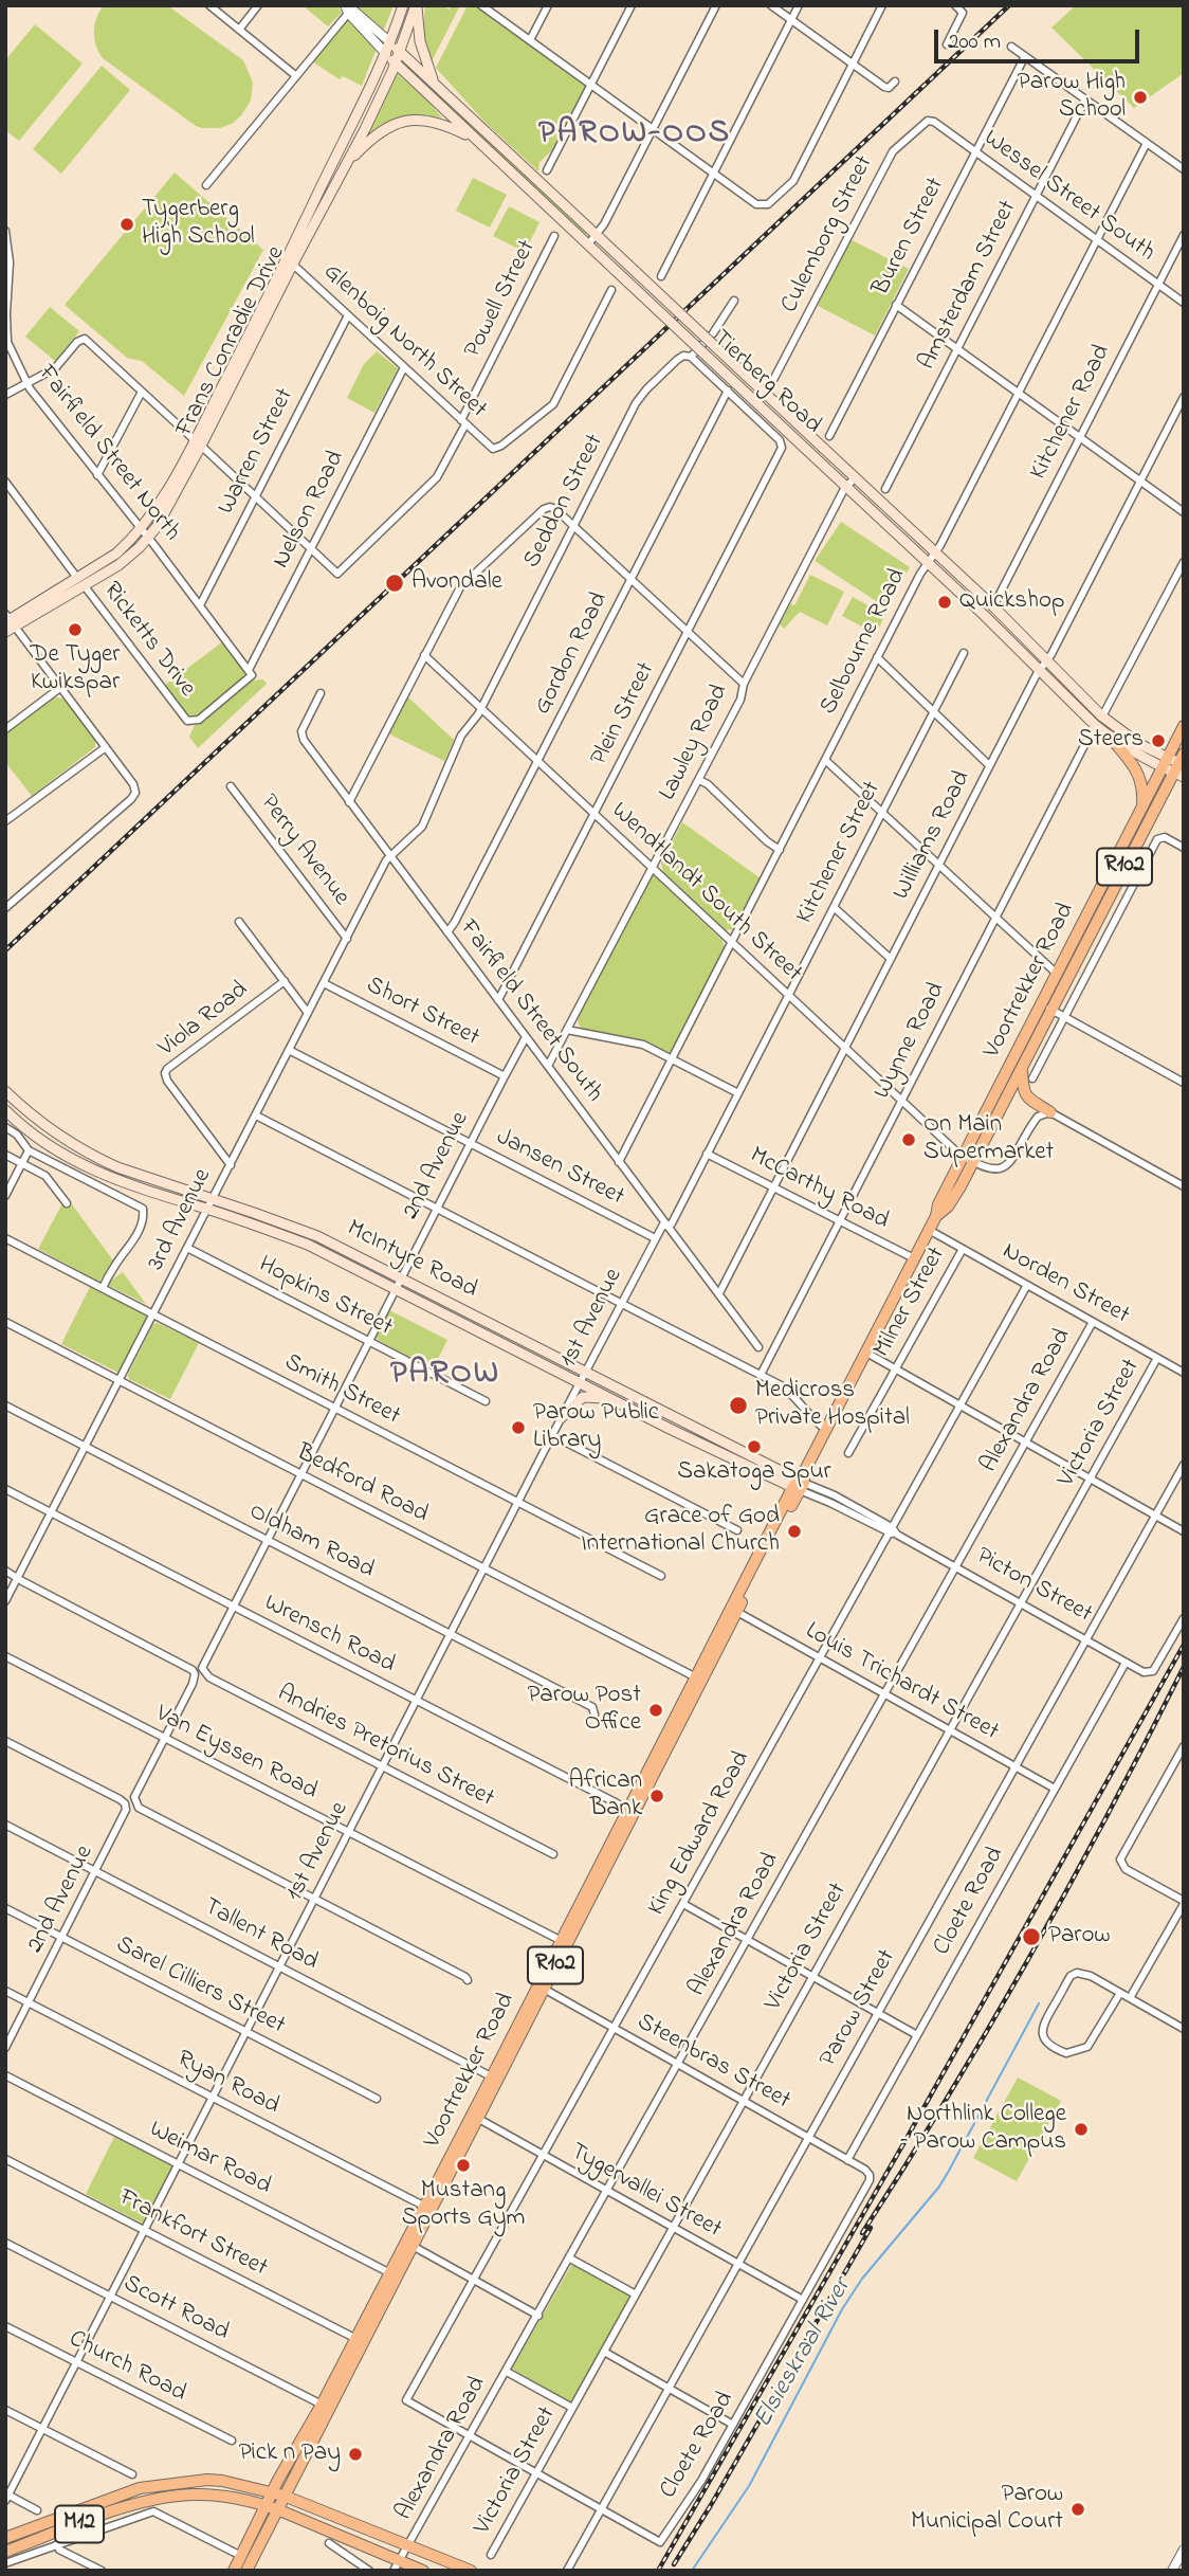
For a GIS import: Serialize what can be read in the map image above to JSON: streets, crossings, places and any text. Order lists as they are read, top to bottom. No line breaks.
{"streets":{"main road":["Frans Conradie Drive","Tierberg Road","R102","Voortrekker Road","McIntyre Road","M12"],"street":["Wessel Street South","Culemborg Street","Buren Street","Amsterdam Street","Powell Street","Glenboig North Street","Kitchener Road","Warren Street","Fairfield Street North","Seddon Street","Nelson Road","Ricketts Drive","Selbourne Road","Gordon Road","Plein Street","Lawley Road","Williams Road","Perry Avenue","Kitchener Street","Wendtlandt South Street","Fairfield Street South","Short Street","Viola Road","Wynne Road","2nd Avenue","Jansen Street","McCarthy Road","3rd Avenue","Norden Street","Hopkins Street","Milner Street","1st Avenue","Smith Street","Alexandra Road","Victoria Street","Bedford Road","Oldham Road","Picton Street","Wrensch Road","Louis Trichardt Street","Andries Pretorius Street","Van Eyssen Road","King Edward Road","Cloete Road","Tallent Road","Sarel Cilliers Street","Parow Street","Steenbras Street","Ryan Road","Weimar Road","Tygervallei Street","Frankfort Street","Scott Road","Church Road"]},"crossings":[["Wessel Street South","Culemborg Street"],["Wessel Street South","Buren Street"],["Wessel Street South","Amsterdam Street"],["Wessel Street South","Kitchener Road"],["Wessel Street South","Selbourne Road"],["Powell Street","Glenboig North Street"],["Powell Street","Nelson Road"],["Frans Conradie Drive","Glenboig North Street"],["Frans Conradie Drive","Tierberg Road"],["Frans Conradie Drive","Fairfield Street North"],["Frans Conradie Drive","Ricketts Drive"],["Glenboig North Street","Warren Street"],["Glenboig North Street","Nelson Road"],["Tierberg Road","Kitchener Road"],["Tierberg Road","Selbourne Road"],["Tierberg Road","Lawley Road"],["Tierberg Road","Williams Road"],["Tierberg Road","Voortrekker Road"],["Tierberg Road","Wynne Road"],["Warren Street","Fairfield Street North"],["Fairfield Street North","Nelson Road"],["Fairfield Street North","Ricketts Drive"],["Seddon Street","Wendtlandt South Street"],["Seddon Street","Fairfield Street South"],["Seddon Street","3rd Avenue"],["Nelson Road","Ricketts Drive"],["Selbourne Road","Wendtlandt South Street"],["Selbourne Road","Fairfield Street South"],["Gordon Road","Plein Street"],["Gordon Road","Wendtlandt South Street"],["Gordon Road","Fairfield Street South"],["Plein Street","Wendtlandt South Street"],["Plein Street","Fairfield Street South"],["Lawley Road","Wendtlandt South Street"],["Lawley Road","Fairfield Street South"],["Williams Road","Wendtlandt South Street"],["Williams Road","Fairfield Street South"],["Williams Road","McCarthy Road"],["Perry Avenue","3rd Avenue"],["Kitchener Street","Wendtlandt South Street"],["Kitchener Street","Fairfield Street South"],["Kitchener Street","McCarthy Road"],["Kitchener Street","1st Avenue"],["Wendtlandt South Street","Voortrekker Road"],["Wendtlandt South Street","Wynne Road"],["Voortrekker Road","McCarthy Road"],["Voortrekker Road","McIntyre Road"],["Voortrekker Road","Norden Street"],["Voortrekker Road","Bedford Road"],["Voortrekker Road","Picton Street"],["Voortrekker Road","Wrensch Road"],["Voortrekker Road","Louis Trichardt Street"],["Voortrekker Road","Van Eyssen Road"],["Voortrekker Road","Tallent Road"],["Voortrekker Road","Steenbras Street"],["Voortrekker Road","Ryan Road"],["Voortrekker Road","Weimar Road"],["Voortrekker Road","Tygervallei Street"],["Voortrekker Road","Frankfort Street"],["Voortrekker Road","Scott Road"],["Voortrekker Road","M12"],["Fairfield Street South","2nd Avenue"],["Fairfield Street South","3rd Avenue"],["Fairfield Street South","1st Avenue"],["Short Street","2nd Avenue"],["Short Street","3rd Avenue"],["Viola Road","3rd Avenue"],["Wynne Road","McCarthy Road"],["2nd Avenue","Jansen Street"],["2nd Avenue","McIntyre Road"],["2nd Avenue","Hopkins Street"],["2nd Avenue","Smith Street"],["2nd Avenue","Bedford Road"],["2nd Avenue","Oldham Road"],["2nd Avenue","Wrensch Road"],["2nd Avenue","Andries Pretorius Street"],["2nd Avenue","Tallent Road"],["2nd Avenue","Sarel Cilliers Street"],["2nd Avenue","Ryan Road"],["Jansen Street","3rd Avenue"],["Jansen Street","1st Avenue"],["3rd Avenue","McIntyre Road"],["3rd Avenue","Hopkins Street"],["3rd Avenue","Smith Street"],["3rd Avenue","Bedford Road"],["3rd Avenue","Oldham Road"],["3rd Avenue","Wrensch Road"],["McIntyre Road","1st Avenue"],["McIntyre Road","Picton Street"],["Norden Street","Milner Street"],["Norden Street","Alexandra Road"],["Norden Street","Victoria Street"],["Norden Street","King Edward Road"],["1st Avenue","Smith Street"],["1st Avenue","Bedford Road"],["1st Avenue","Oldham Road"],["1st Avenue","Wrensch Road"],["1st Avenue","Andries Pretorius Street"],["1st Avenue","Van Eyssen Road"],["1st Avenue","Tallent Road"],["1st Avenue","Sarel Cilliers Street"],["1st Avenue","Ryan Road"],["1st Avenue","Weimar Road"],["1st Avenue","Frankfort Street"],["1st Avenue","Scott Road"],["1st Avenue","Church Road"],["Alexandra Road","Picton Street"],["Alexandra Road","Louis Trichardt Street"],["Alexandra Road","King Edward Road"],["Alexandra Road","Steenbras Street"],["Alexandra Road","Tygervallei Street"],["Alexandra Road","M12"],["Victoria Street","Picton Street"],["Victoria Street","Louis Trichardt Street"],["Victoria Street","Steenbras Street"],["Victoria Street","Tygervallei Street"],["Picton Street","King Edward Road"],["Picton Street","Cloete Road"],["Picton Street","Parow Street"],["Louis Trichardt Street","King Edward Road"],["Louis Trichardt Street","Cloete Road"],["Louis Trichardt Street","Parow Street"],["King Edward Road","Steenbras Street"],["King Edward Road","Tygervallei Street"],["Cloete Road","Parow Street"],["Cloete Road","Steenbras Street"],["Cloete Road","Tygervallei Street"],["Parow Street","Steenbras Street"],["Parow Street","Tygervallei Street"]],"districts":["PAROW-OOS","PAROW"],"water":["Elsieskraal River"],"places":["Parow High School","Tygerberg High School","Avondale","Quickshop","De Tyger Kwikspar","Steers","On Main Supermarket","Medicross Private Hospital","Parow Public Library","Sakatoga Spur","Grace of God International Church","Parow Post Office","African Bank","Parow","Northlink College – Parow Campus","Mustang Sports Gym","Pick n Pay","Parow Municipal Court"],"scale_bar":"200 m"}
